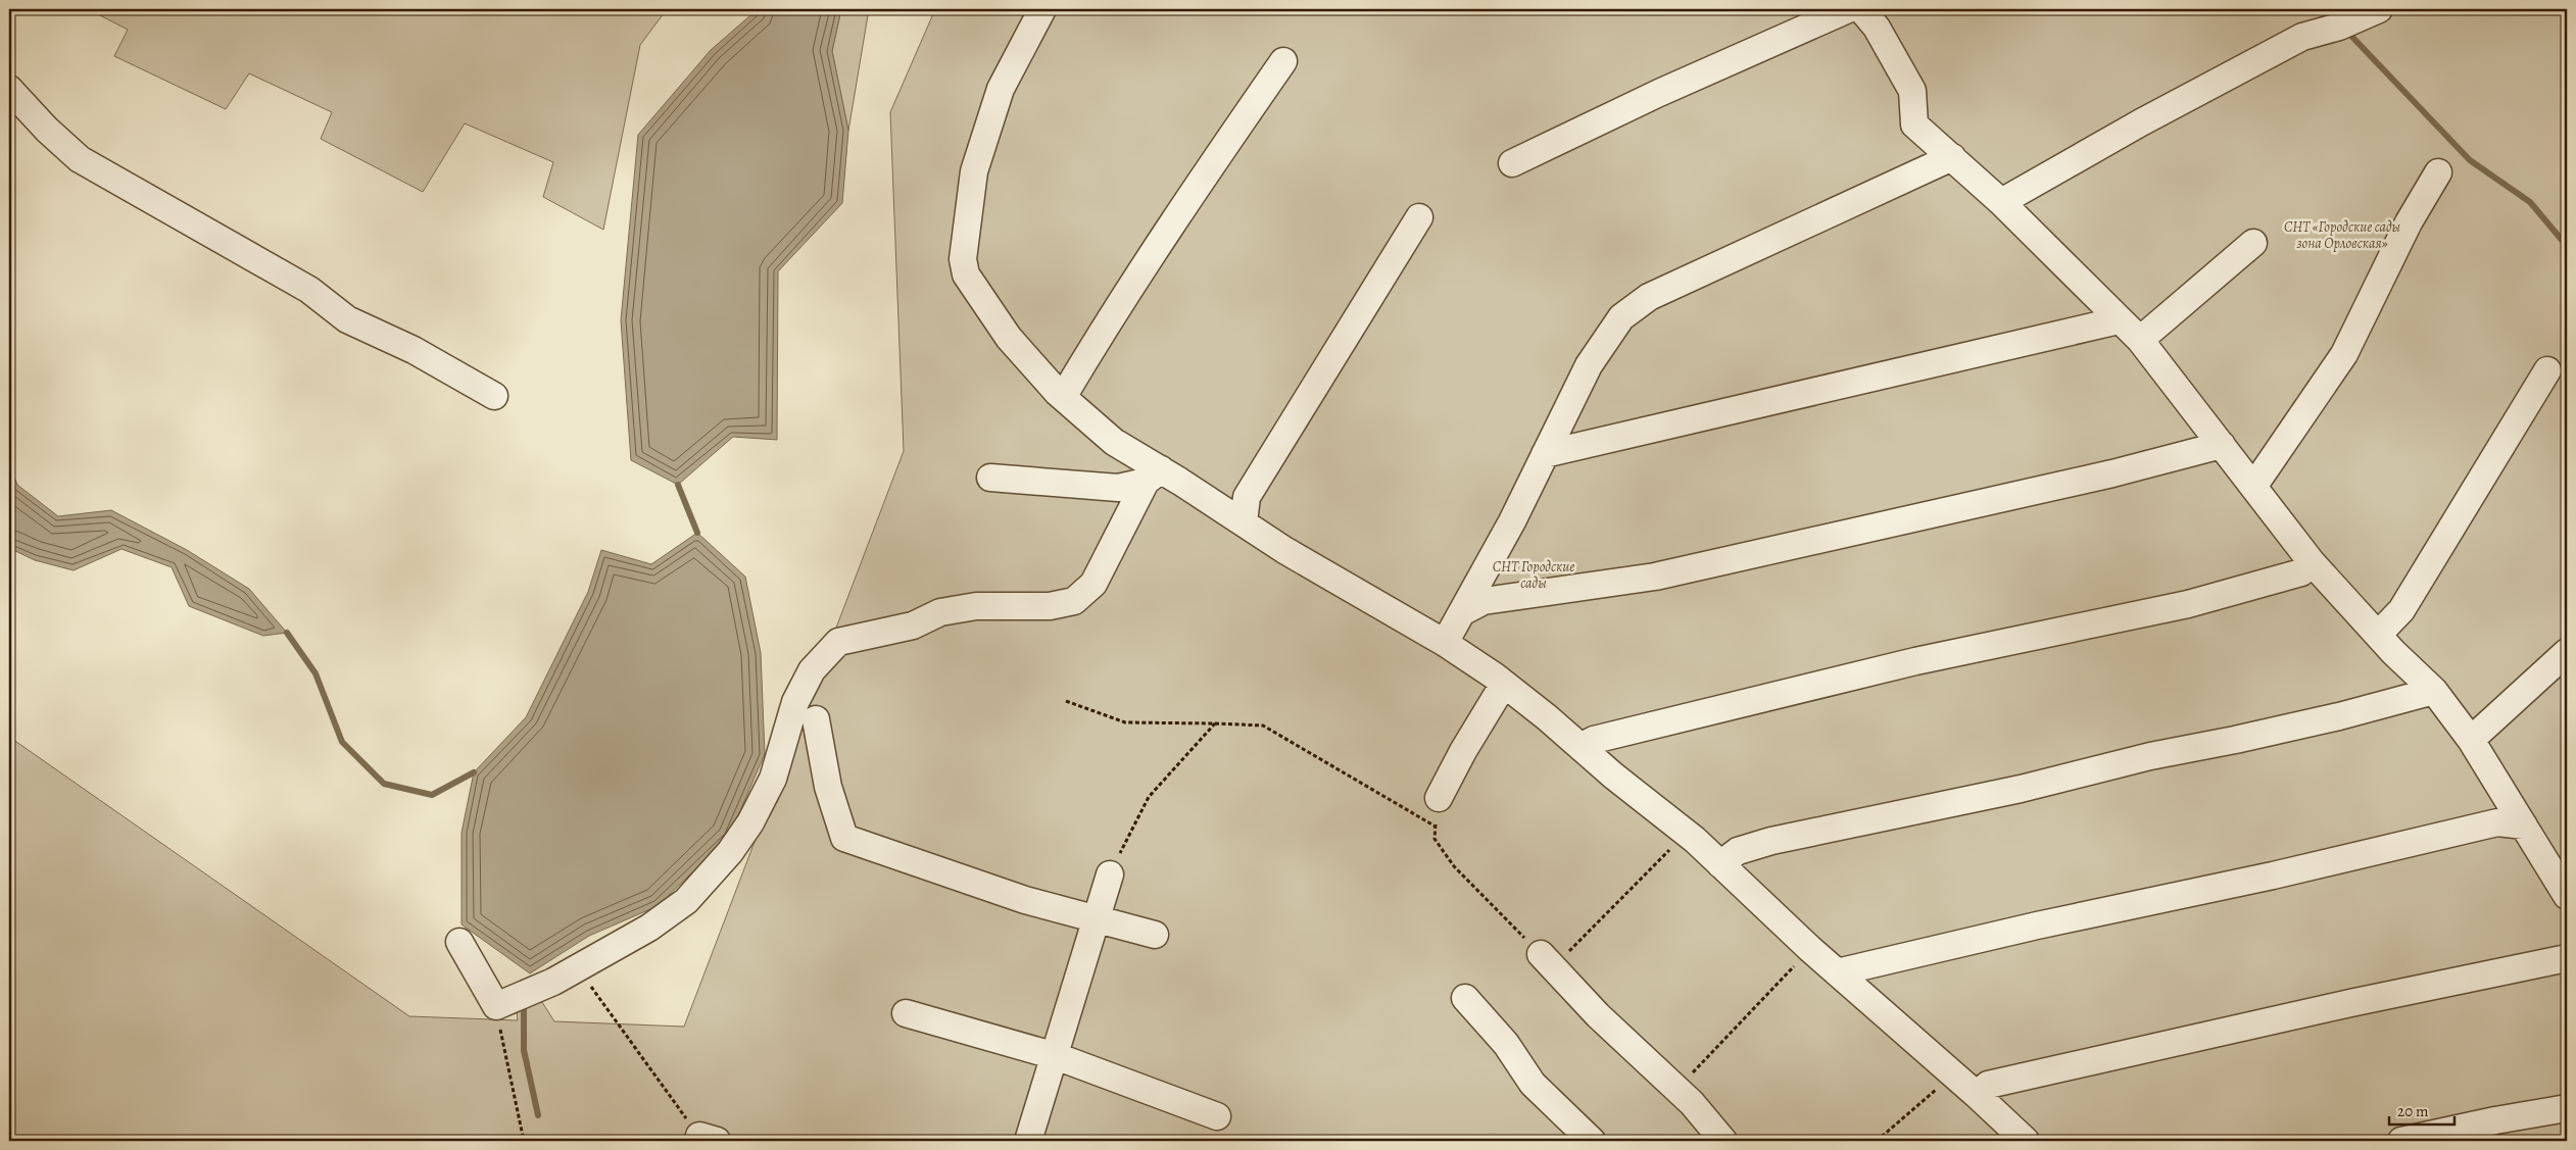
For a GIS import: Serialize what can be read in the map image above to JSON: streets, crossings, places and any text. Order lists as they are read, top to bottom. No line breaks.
{"parks":["СНТ «Городские сады зона Орловская»","СНТ Городские сады"],"scale_bar":"20 m"}
